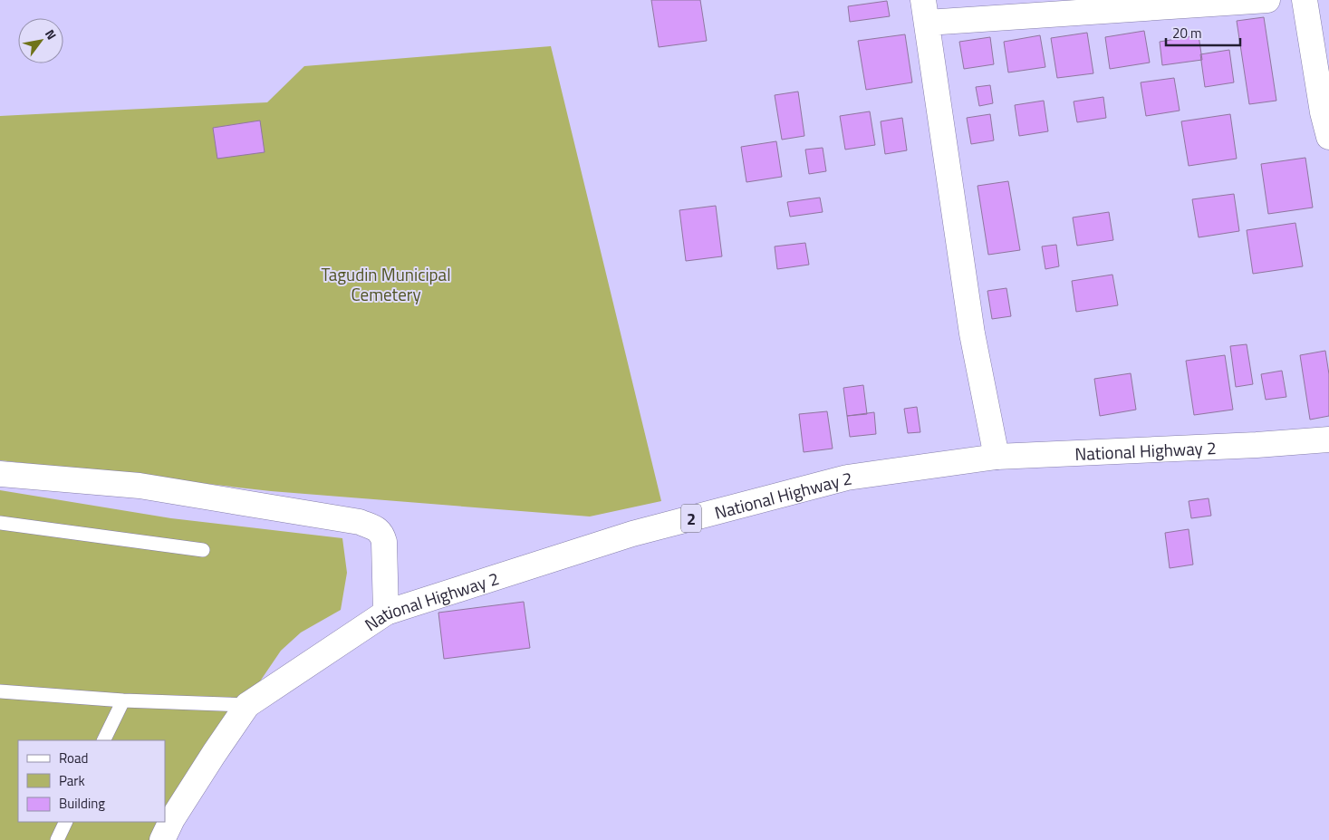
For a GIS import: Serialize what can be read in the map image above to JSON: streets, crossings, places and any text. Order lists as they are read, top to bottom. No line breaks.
{"streets":{"main road":["National Highway 2","2"]},"parks":["Tagudin Municipal Cemetery"],"legend":["Road","Park","Building"],"scale_bar":"20 m","north":"top right"}
